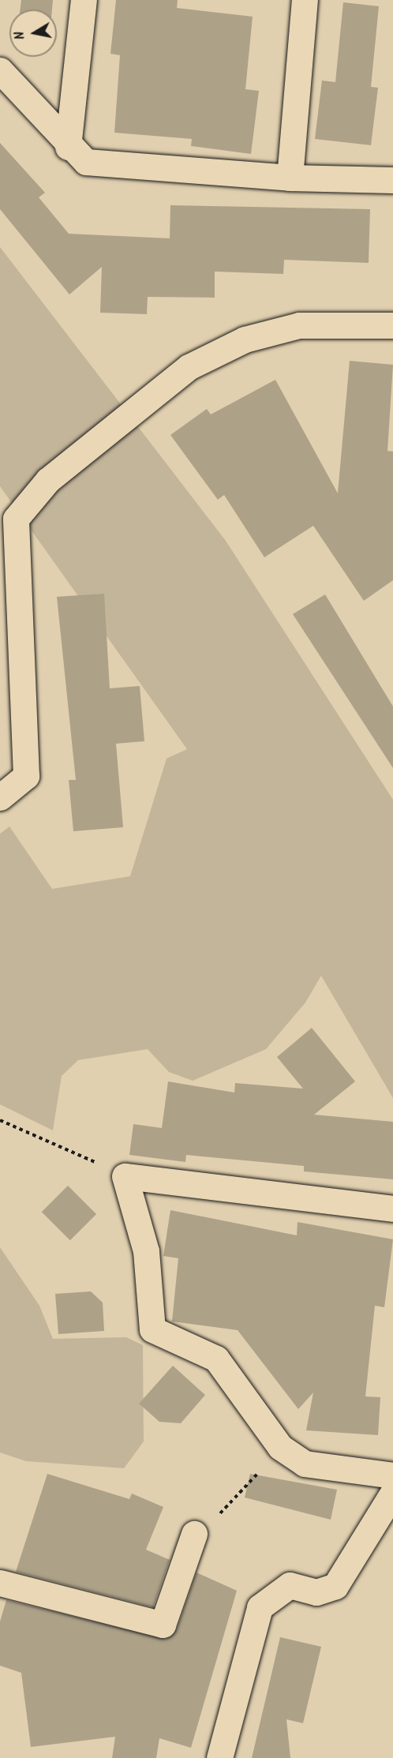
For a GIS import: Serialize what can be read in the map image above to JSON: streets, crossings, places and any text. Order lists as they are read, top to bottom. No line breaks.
{"north":"left"}
